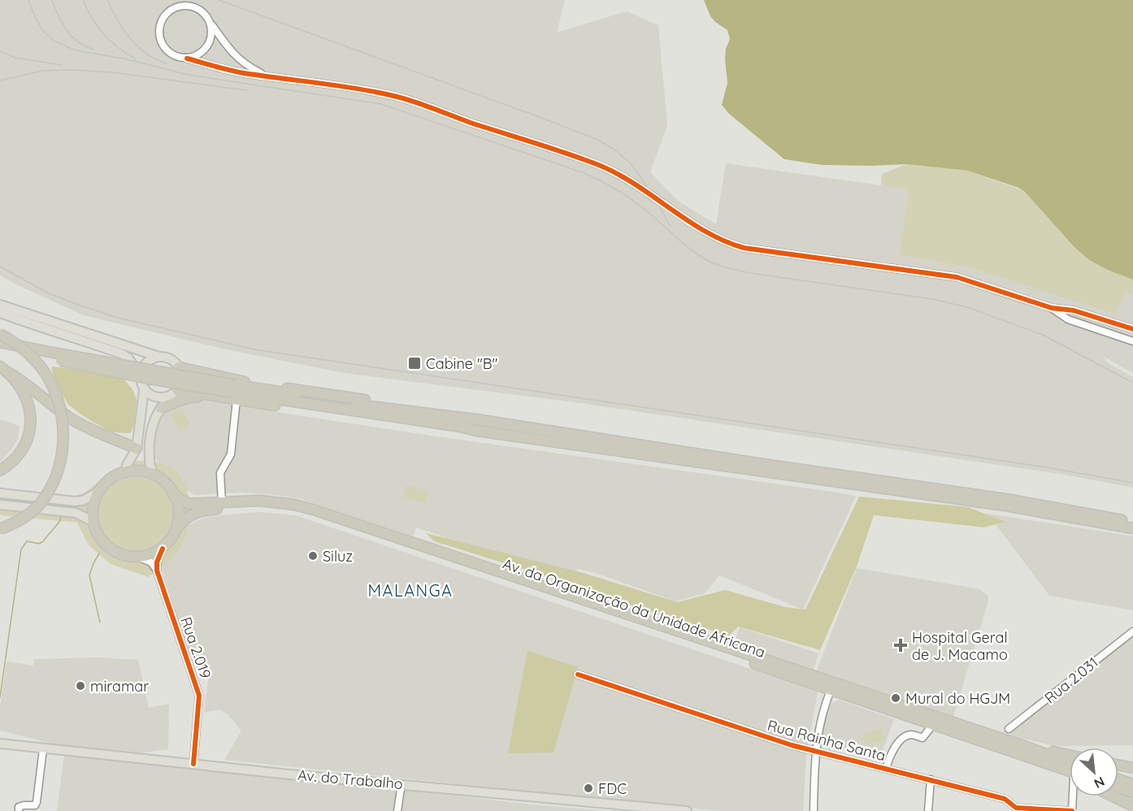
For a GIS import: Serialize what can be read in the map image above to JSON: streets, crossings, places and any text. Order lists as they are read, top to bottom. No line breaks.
{"streets":{"highway":["Av. da Organização da Unidade Africana"],"main road":["Av. do Trabalho"],"street":["Rua 2.019","Rua 2.031","Rua Rainha Santa"]},"crossings":[["Rua 2.019","Av. do Trabalho"]],"districts":["MALANGA"],"places":{"transit":["Cabine \"B\""],"other":["Siluz","miramar","Mural do HGJM","FDC"],"health":["Hospital Geral de J. Macamo"]},"north":"bottom right"}
